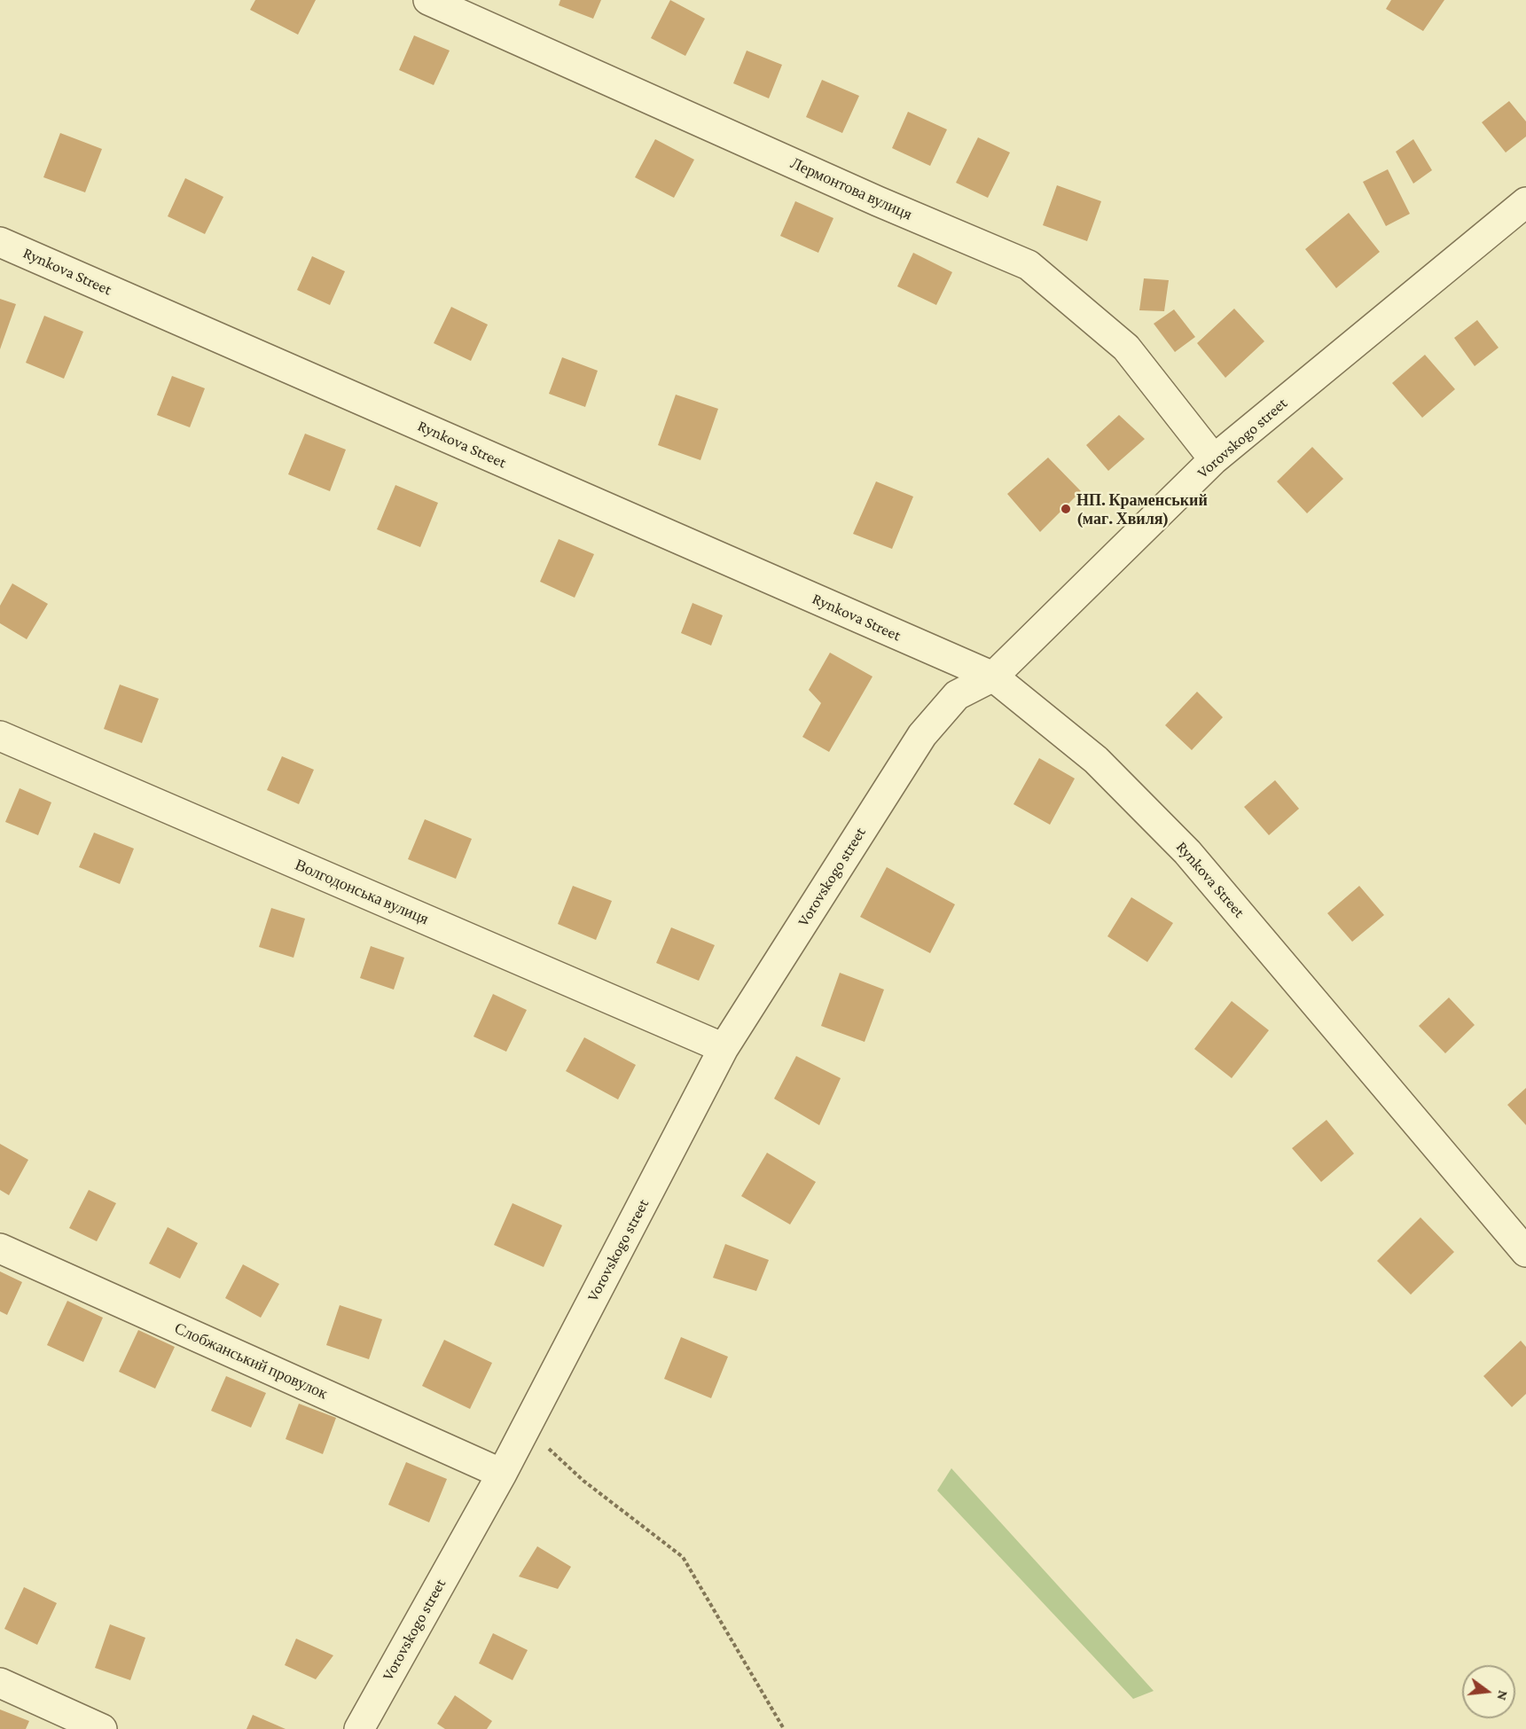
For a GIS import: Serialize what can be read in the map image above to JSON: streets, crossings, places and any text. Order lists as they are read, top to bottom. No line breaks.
{"streets":{"street":["Лермонтова вулиця","Rynkova Street","Vorovskogo street","Волгодонська вулиця","Слобжанський провулок"]},"crossings":[["Лермонтова вулиця","Vorovskogo street"],["Rynkova Street","Vorovskogo street"],["Vorovskogo street","Волгодонська вулиця"],["Vorovskogo street","Слобжанський провулок"]],"places":["НП. Краменський (маг. Хвиля)"],"north":"right"}
